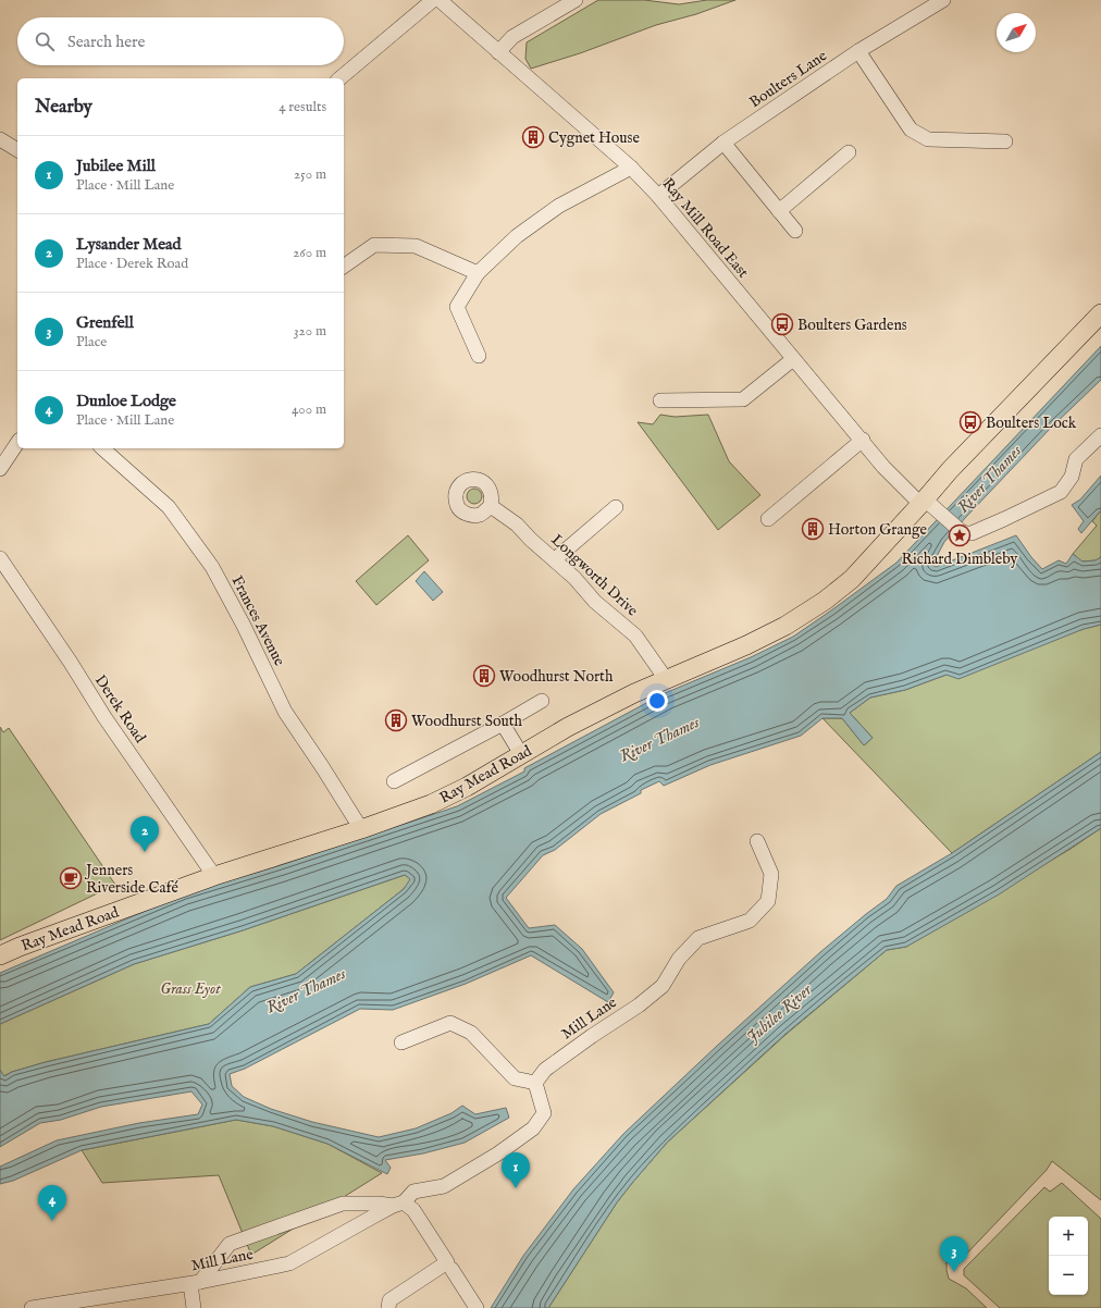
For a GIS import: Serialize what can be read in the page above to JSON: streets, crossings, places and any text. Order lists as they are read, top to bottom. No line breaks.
{"streets":{"main road":["Ray Mead Road"],"street":["Boulters Lane","Ray Mill Road East","Longworth Drive","Frances Avenue","Derek Road","Mill Lane"]},"crossings":[["Boulters Lane","Ray Mill Road East"],["Ray Mill Road East","Ray Mead Road"],["Longworth Drive","Ray Mead Road"],["Frances Avenue","Ray Mead Road"],["Derek Road","Ray Mead Road"]],"water":["River Thames","Jubilee River"],"parks":["Grass Eyot"],"places":{"building":["Cygnet House","Horton Grange","Woodhurst North","Woodhurst South"],"bus stop":["Boulters Gardens","Boulters Lock"],"place":["Richard Dimbleby"],"cafe":["Jenners Riverside Café"]},"north":"top right","page":{"search":"Search here","heading":["Nearby","4 results"],"list":[{"mark":"1","name":"Jubilee Mill","note":"Place · Mill Lane","value":"250 m"},{"mark":"2","name":"Lysander Mead","note":"Place · Derek Road","value":"260 m"},{"mark":"3","name":"Grenfell","note":"Place","value":"320 m"},{"mark":"4","name":"Dunloe Lodge","note":"Place · Mill Lane","value":"400 m"}],"pins":["2","1","4","3"],"map_buttons":["+","−"]}}
